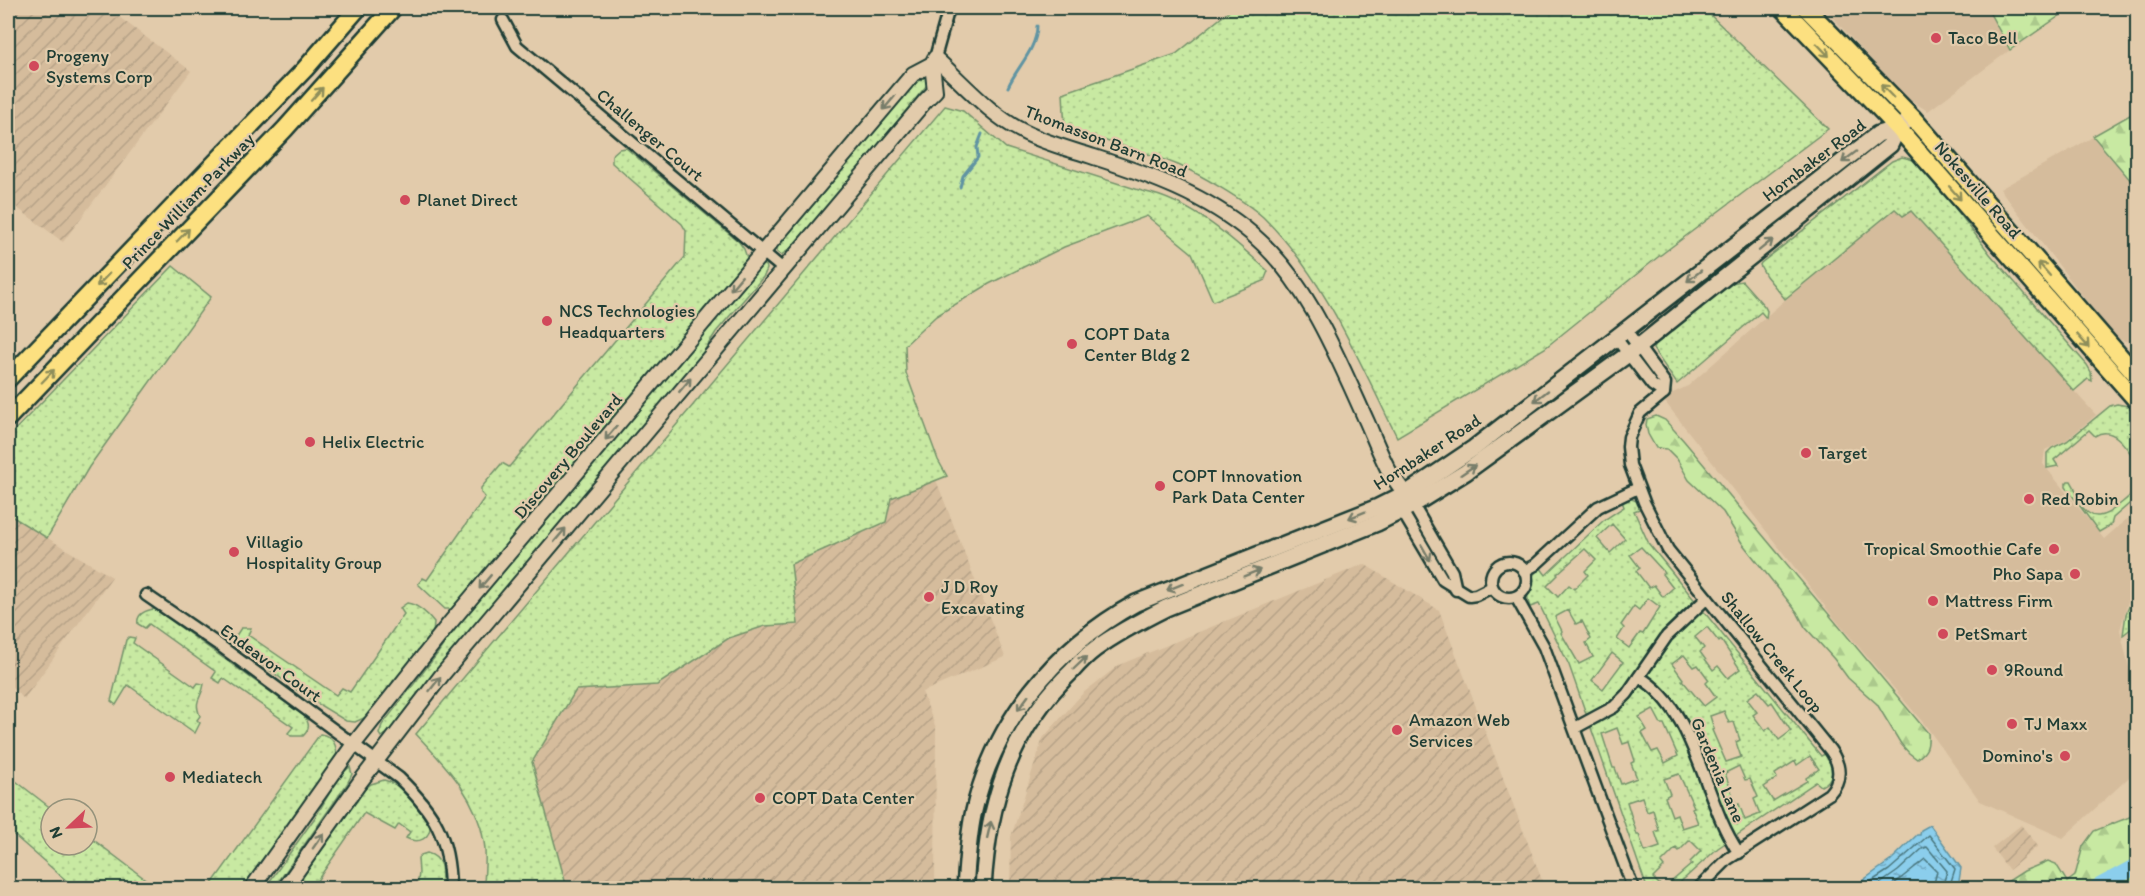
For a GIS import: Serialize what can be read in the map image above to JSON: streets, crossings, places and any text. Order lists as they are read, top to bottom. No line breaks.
{"streets":{"highway":["Nokesville Road","Prince William Parkway"],"main road":["Hornbaker Road"],"street":["Challenger Court","Thomasson Barn Road","Discovery Boulevard","Shallow Creek Loop","Endeavor Court","Gardenia Lane"]},"crossings":[["Challenger Court","Discovery Boulevard"],["Thomasson Barn Road","Hornbaker Road"],["Thomasson Barn Road","Discovery Boulevard"],["Hornbaker Road","Nokesville Road"],["Hornbaker Road","Shallow Creek Loop"],["Discovery Boulevard","Endeavor Court"],["Shallow Creek Loop","Gardenia Lane"]],"places":["Taco Bell","Progeny Systems Corp","Planet Direct","NCS Technologies Headquarters","COPT Data Center Bldg 2","Helix Electric","Target","COPT Innovation Park Data Center","Red Robin","Tropical Smoothie Cafe","Villagio Hospitality Group","Pho Sapa","J D Roy Excavating","Mattress Firm","PetSmart","9Round","TJ Maxx","Amazon Web Services","Domino's","Mediatech","COPT Data Center"],"north":"bottom left"}
